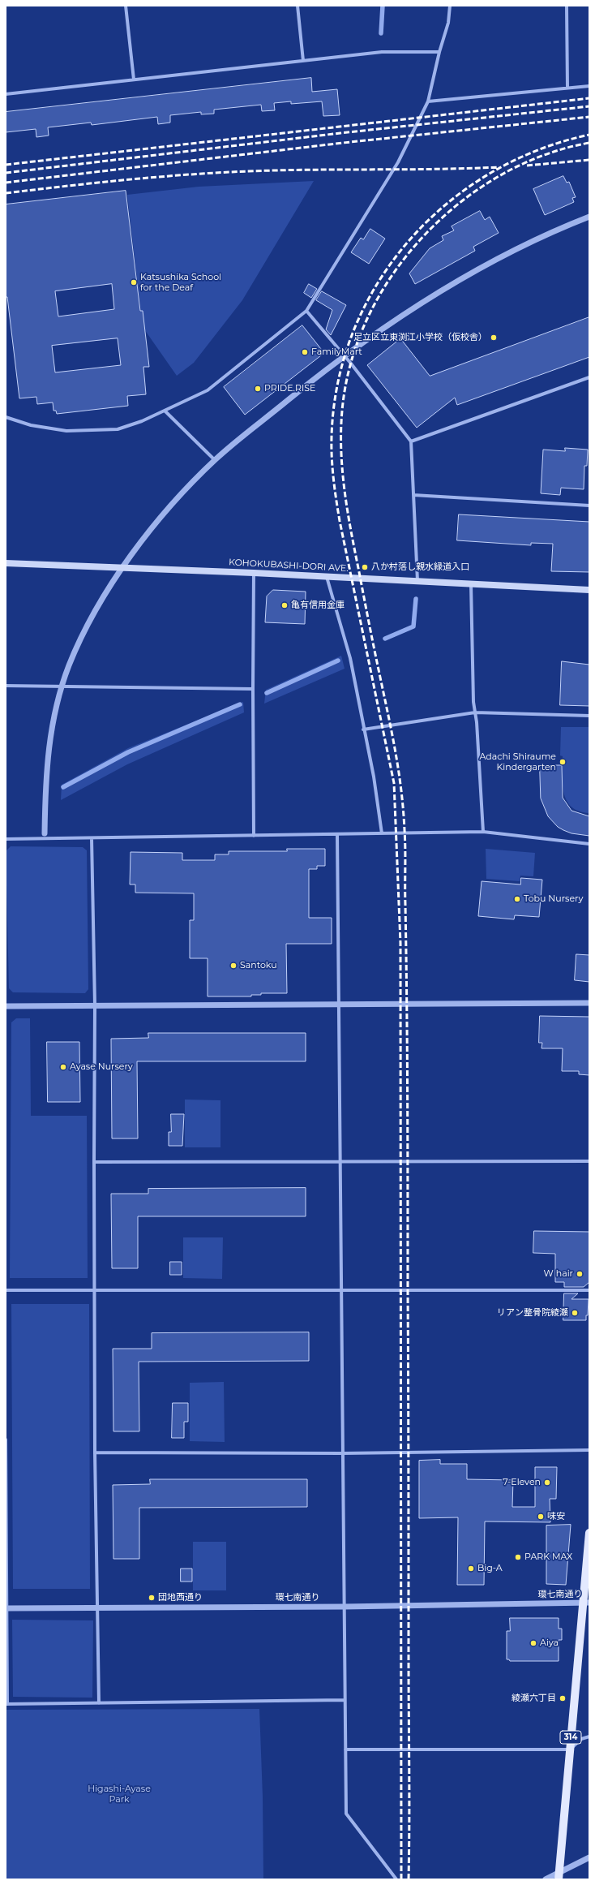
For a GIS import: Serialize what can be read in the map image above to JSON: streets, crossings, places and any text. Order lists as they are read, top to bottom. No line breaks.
{"streets":{"main road":["KOHOKUBASHI-DORI AVE.","314"],"street":["環七南通り"]},"crossings":[["環七南通り","314"]],"parks":["Higashi-Ayase Park"],"places":["Katsushika School for the Deaf","足立区立東渕江小学校（仮校舎）","FamilyMart","PRIDE.RISE","八か村落し親水緑道入口","亀有信用金庫","Adachi Shiraume Kindergarten","Tobu Nursery","Santoku","Ayase Nursery","W hair","リアン整骨院綾瀬","7-Eleven","味安","PARK MAX","Big-A","団地西通り","Aiya","綾瀬六丁目"]}
